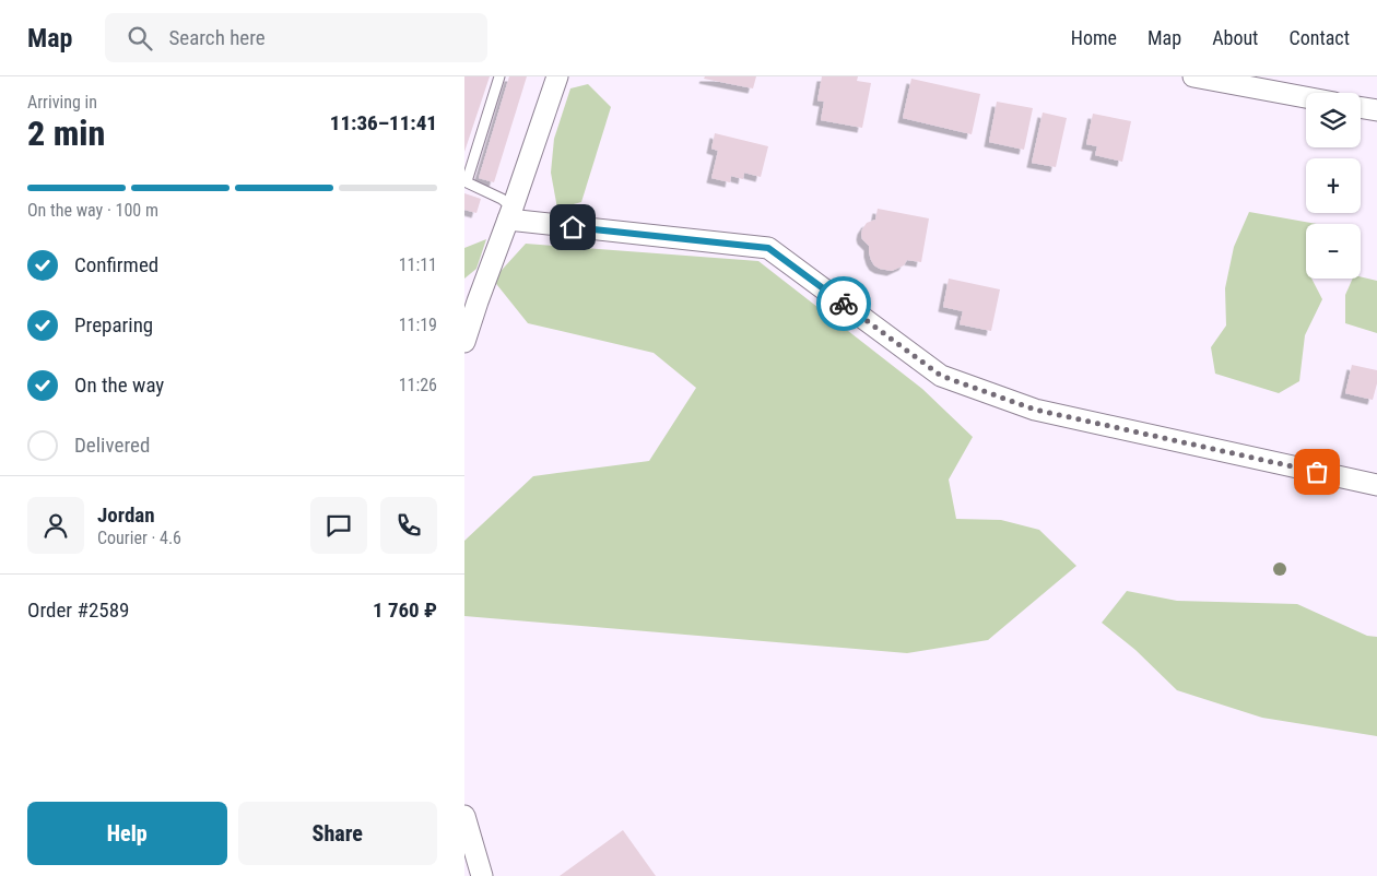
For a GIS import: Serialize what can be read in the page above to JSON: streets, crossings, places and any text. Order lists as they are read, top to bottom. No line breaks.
{"page":{"header":"Map","search":"Search here","nav":["Home","Map","About","Contact"],"heading":["2 min","Arriving in","11:36–11:41"],"panel":["Jordan","Courier · 4.6","Order #2589","1 760 ₽"],"map_buttons":["+","−"],"bar":"On the way · 100 m","list":[["Confirmed","11:11"],["Preparing","11:19"],["On the way","11:26"],"Delivered"],"buttons":["Help","Share"]}}
